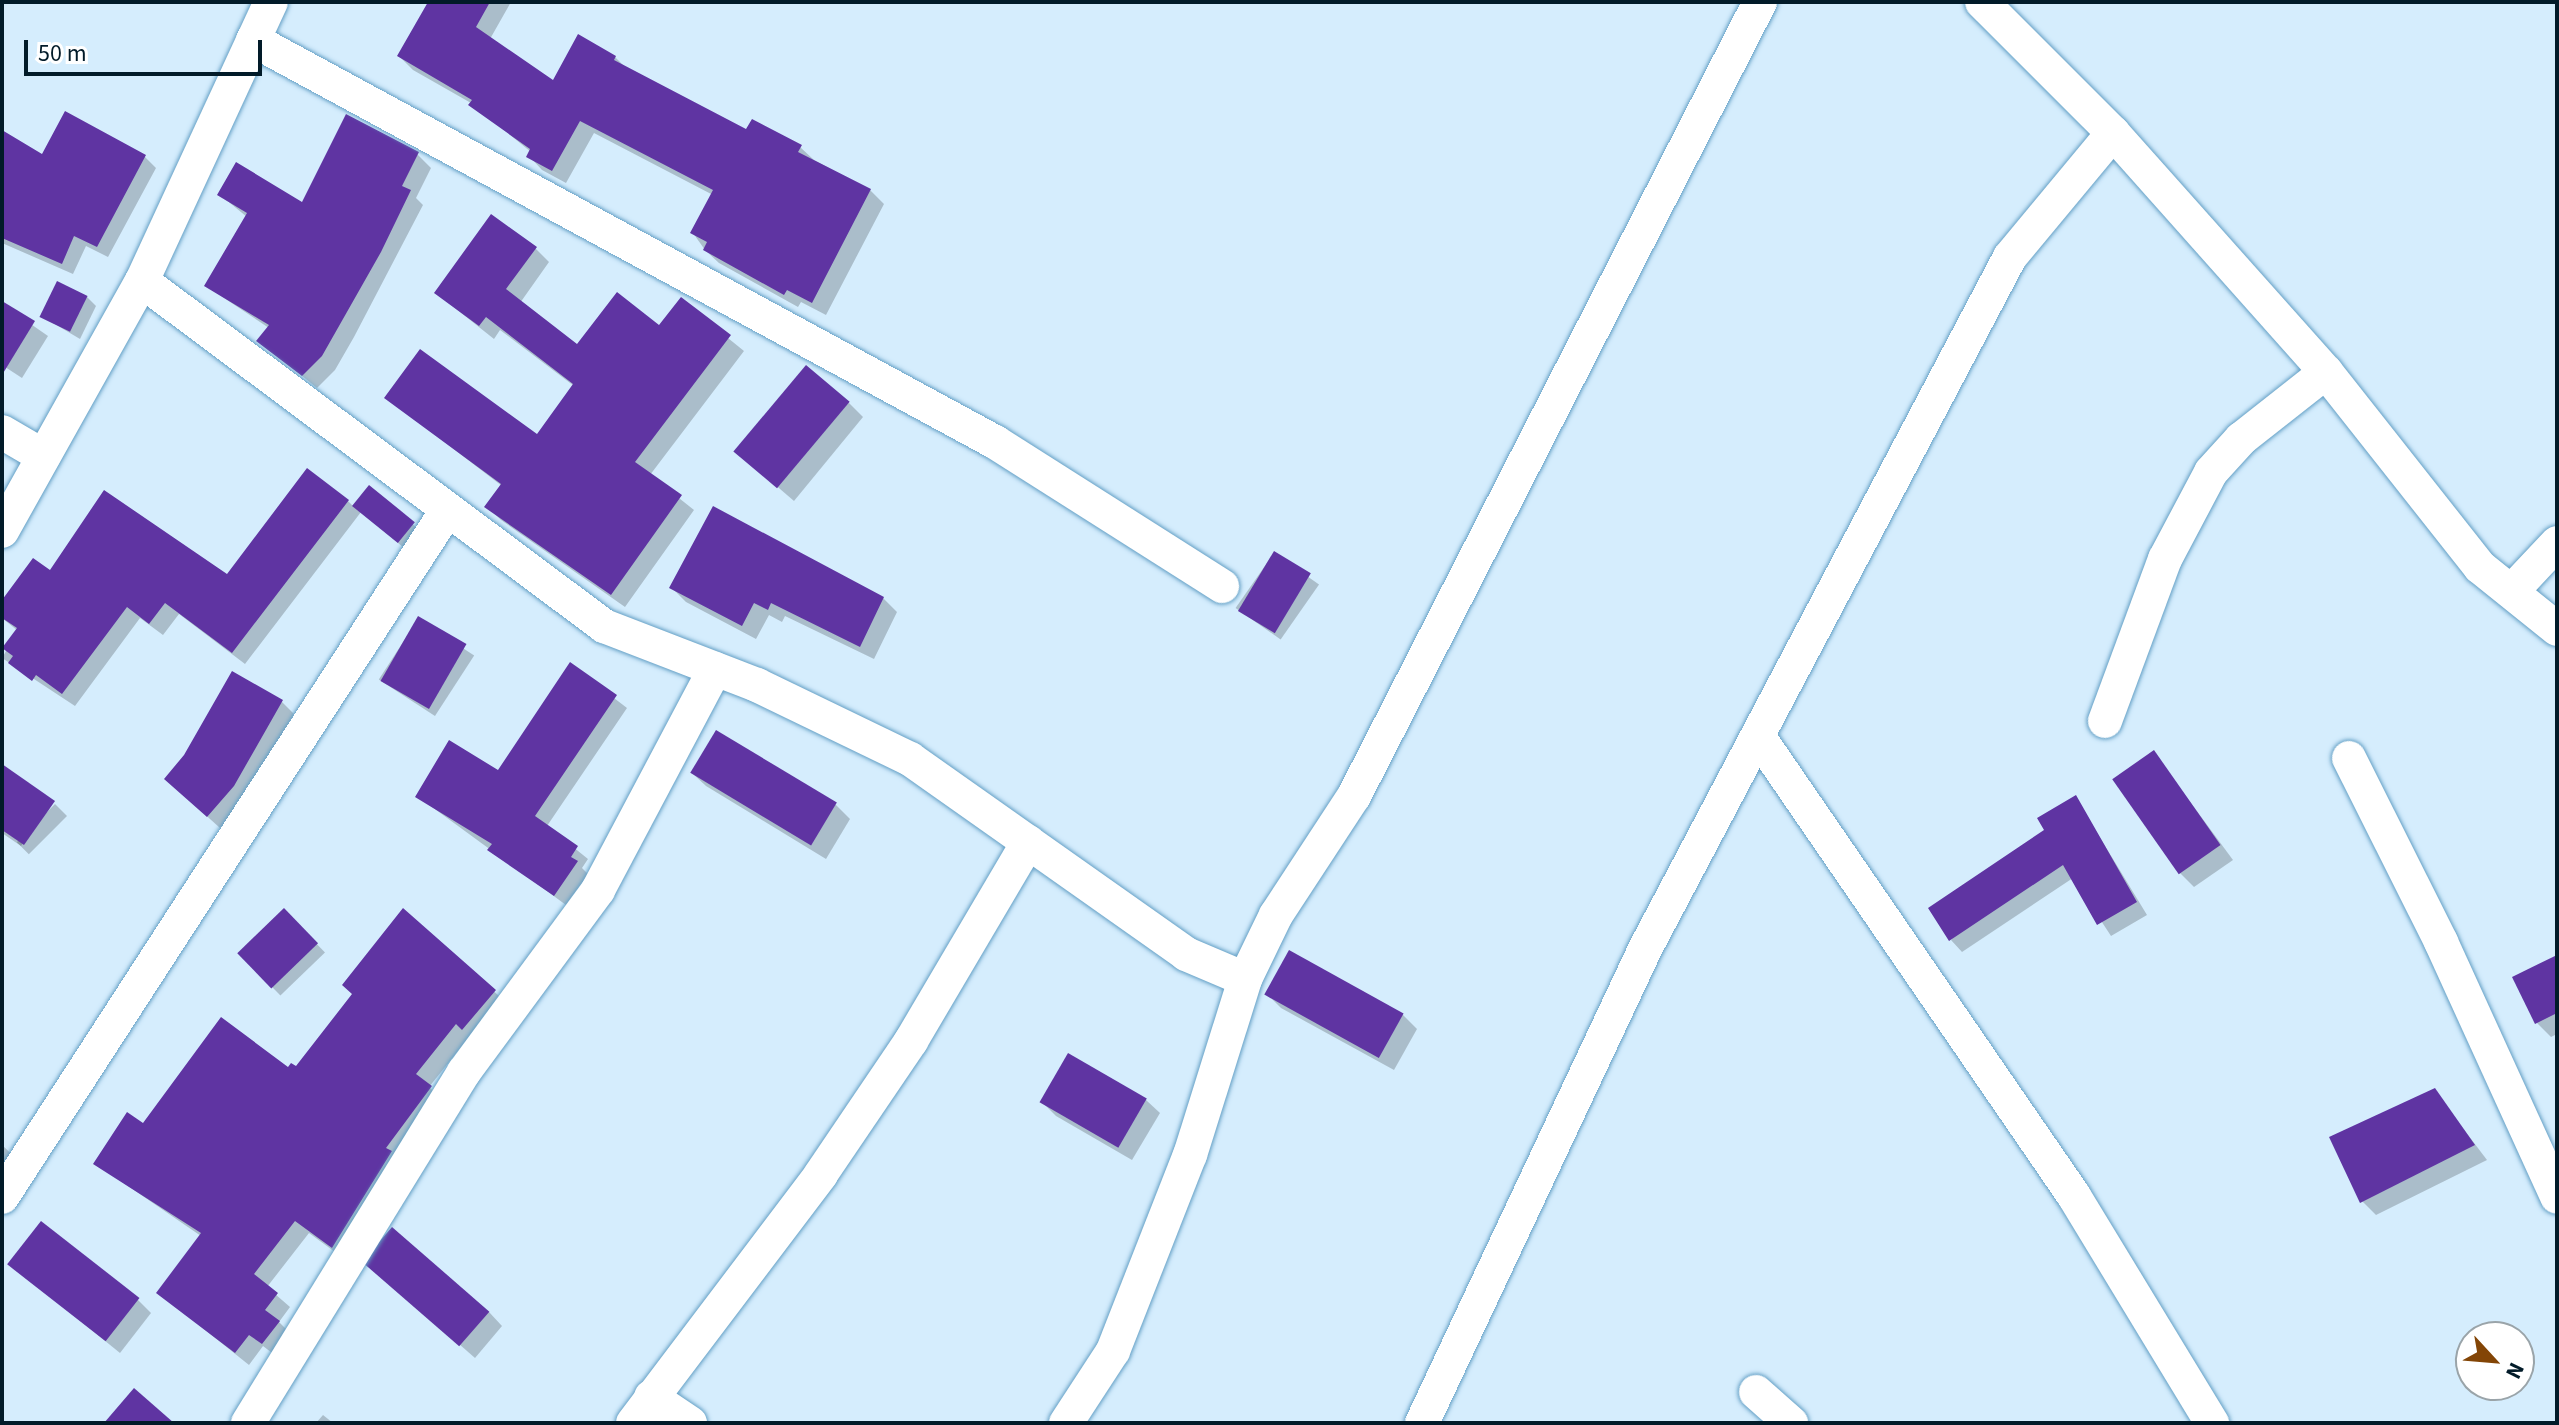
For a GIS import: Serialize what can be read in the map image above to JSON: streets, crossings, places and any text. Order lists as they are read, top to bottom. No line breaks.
{"scale_bar":"50 m","north":"bottom right"}
